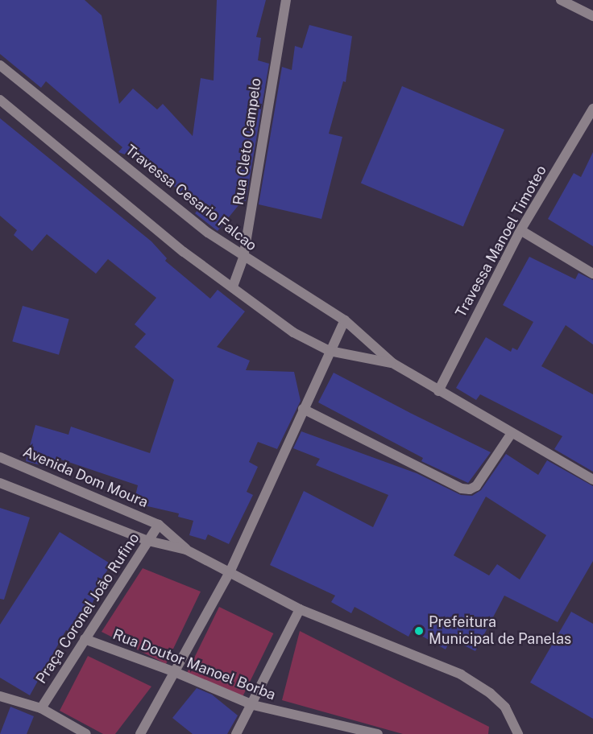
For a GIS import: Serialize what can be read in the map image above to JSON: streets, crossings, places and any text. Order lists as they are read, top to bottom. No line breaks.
{"streets":{"street":["Rua Cleto Campelo","Travessa Cesario Falcao","Travessa Manoel Timoteo","Avenida Dom Moura","Praça Coronel João Rufino","Rua Doutor Manoel Borba"]},"crossings":[["Rua Cleto Campelo","Travessa Cesario Falcao"],["Travessa Cesario Falcao","Travessa Manoel Timoteo"],["Avenida Dom Moura","Praça Coronel João Rufino"],["Praça Coronel João Rufino","Rua Doutor Manoel Borba"]],"places":["Prefeitura Municipal de Panelas"]}
